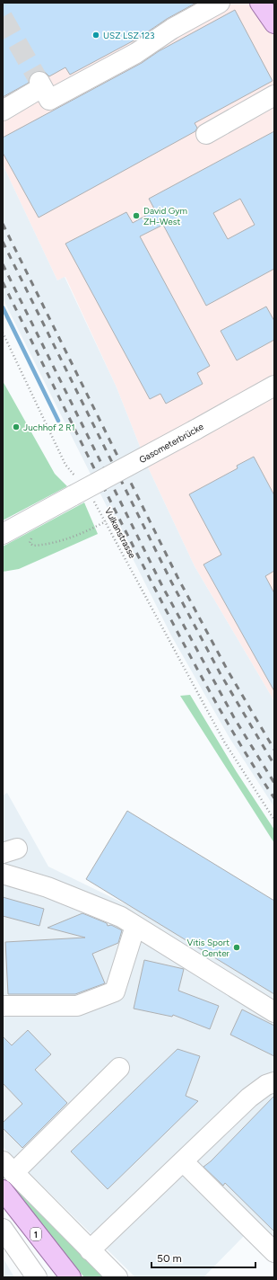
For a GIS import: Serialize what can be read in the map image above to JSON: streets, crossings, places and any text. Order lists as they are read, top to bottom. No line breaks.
{"streets":{"main road":["1"],"street":["Gasometerbrücke"],"path":["Vulkanstrasse"]},"crossings":[["Gasometerbrücke","Vulkanstrasse"]],"places":["USZ LSZ 123","David Gym ZH-West","Juchhof 2 R1","Vitis Sport Center"],"scale_bar":"50 m"}
